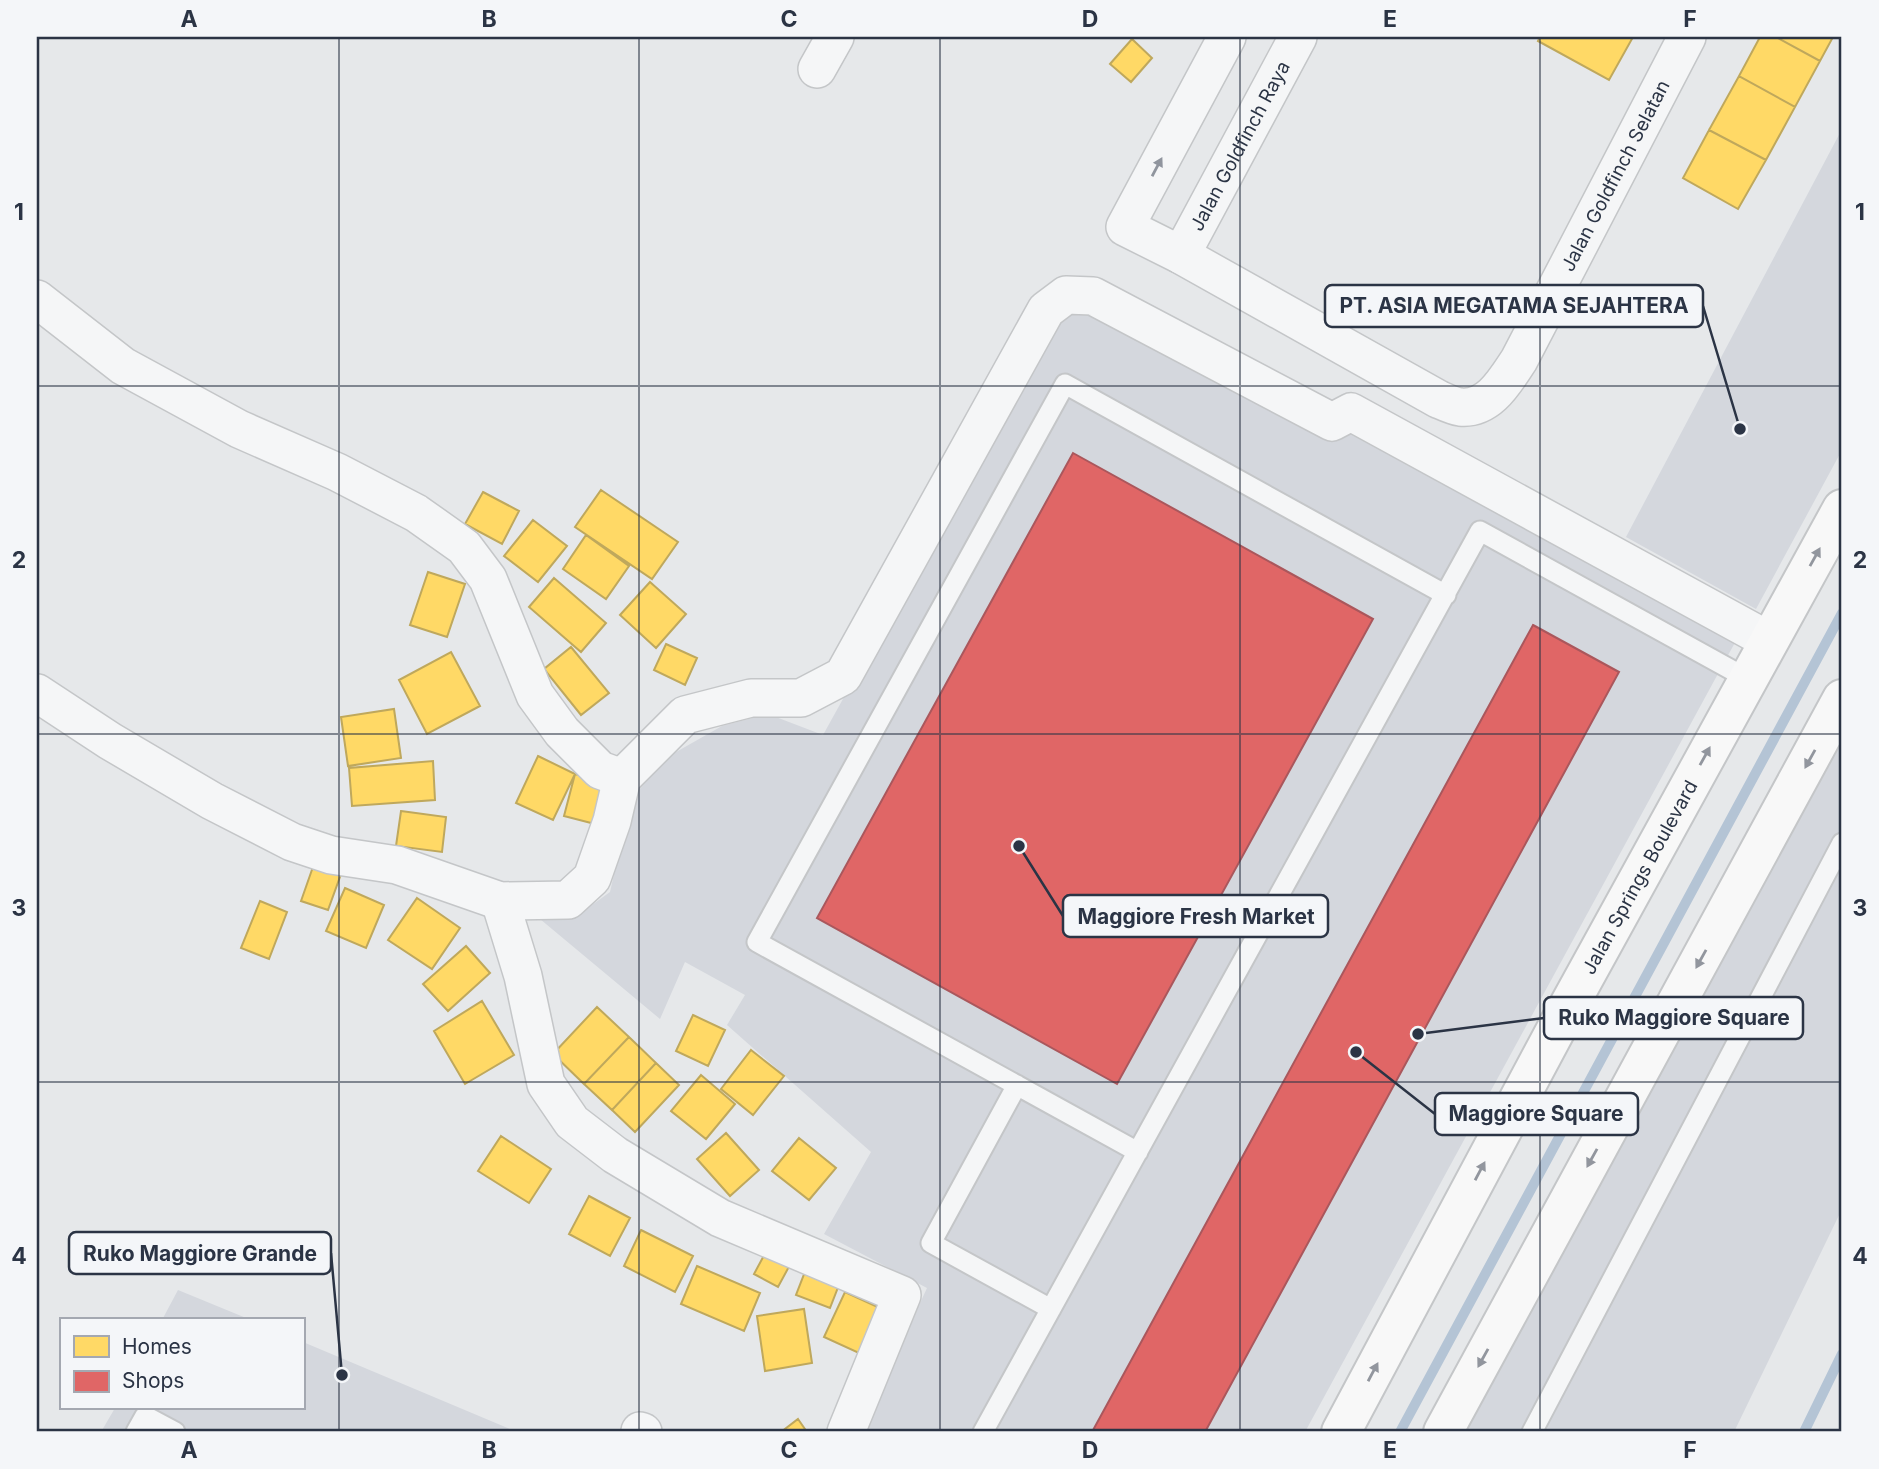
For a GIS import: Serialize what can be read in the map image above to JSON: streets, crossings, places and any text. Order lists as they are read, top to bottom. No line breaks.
{"streets":{"main road":["Jalan Springs Boulevard"],"street":["Jalan Goldfinch Raya","Jalan Goldfinch Selatan"]},"crossings":[["Jalan Goldfinch Raya","Jalan Goldfinch Selatan"]],"places":["PT. ASIA MEGATAMA SEJAHTERA","Maggiore Fresh Market","Ruko Maggiore Square","Maggiore Square","Ruko Maggiore Grande"],"legend":["Homes","Shops"],"grid":{"columns":["A","B","C","D","E","F"],"rows":["1","2","3","4"]}}
